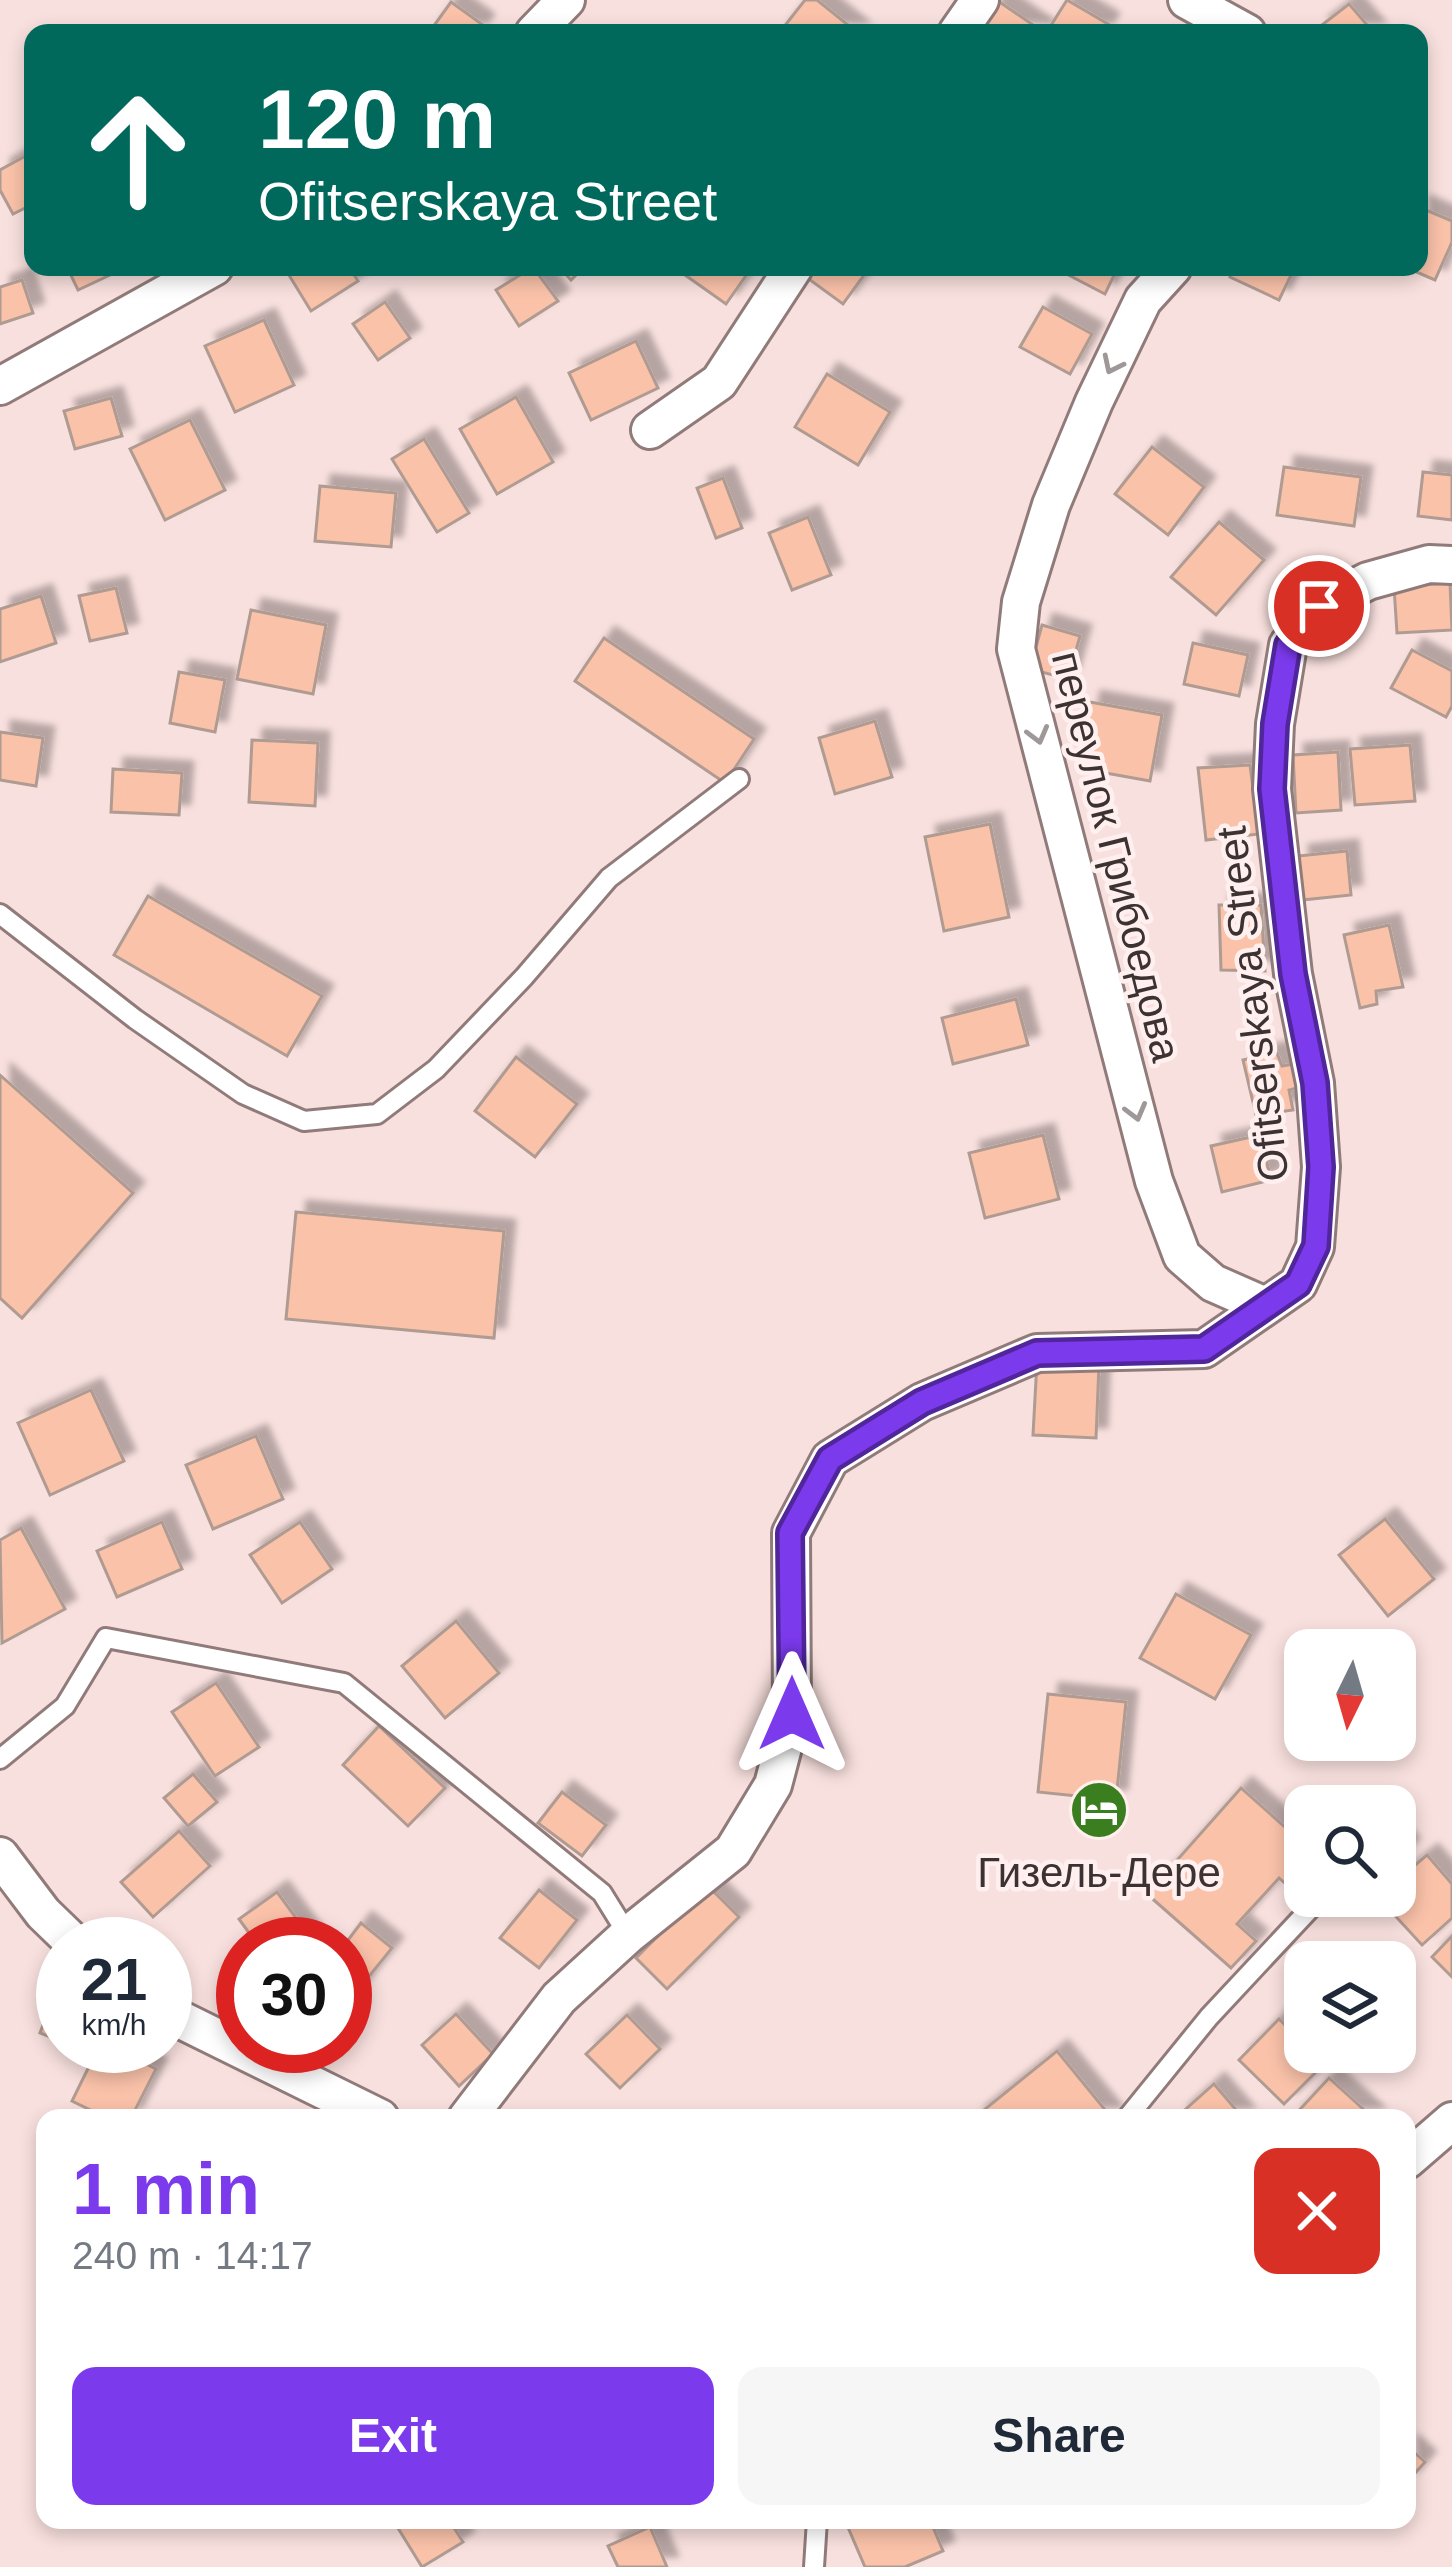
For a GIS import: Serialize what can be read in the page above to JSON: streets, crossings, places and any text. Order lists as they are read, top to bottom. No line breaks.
{"streets":{"street":["переулок Грибоедова","Ofitserskaya Street"]},"crossings":[["переулок Грибоедова","Ofitserskaya Street"]],"one_way":["переулок Грибоедова"],"places":{"hotel":["Гизель-Дере"]},"north":"bottom","page":{"turn":["120 m","Ofitserskaya Street"],"speed":"21 km/h","limit":"30","heading":["1 min","240 m · 14:17"],"buttons":["Exit","Share"]}}
